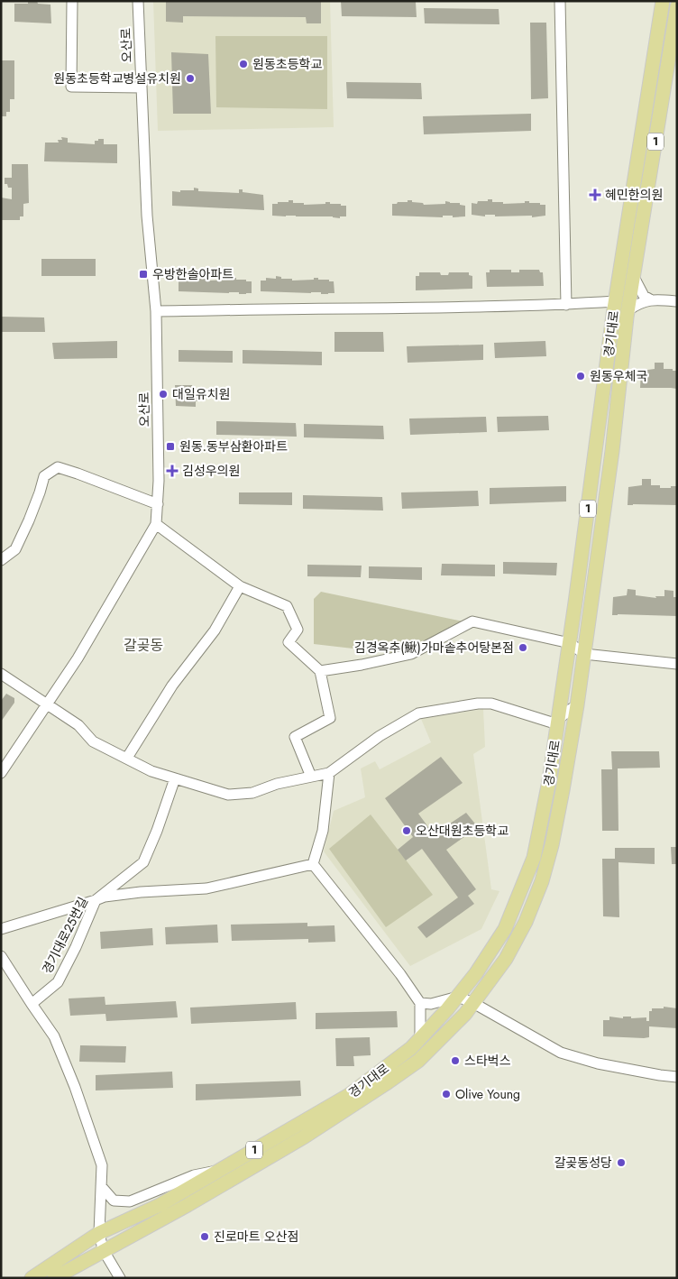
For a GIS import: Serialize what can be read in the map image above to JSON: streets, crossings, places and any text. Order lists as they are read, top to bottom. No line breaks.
{"streets":{"main road":["1","경기대로"],"street":["오산로","경기대로25번길"]},"districts":["갈곶동"],"places":{"other":["원동초등학교","원동초등학교병설유치원","원동우체국","대일유치원","김경옥추(鰍)가마솥추어탕본점","오산대원초등학교","스타벅스","Olive Young","갈곶동성당","진로마트 오산점"],"health":["혜민한의원","김성우의원"],"transit":["우방한솔아파트","원동.동부삼환아파트"]}}
